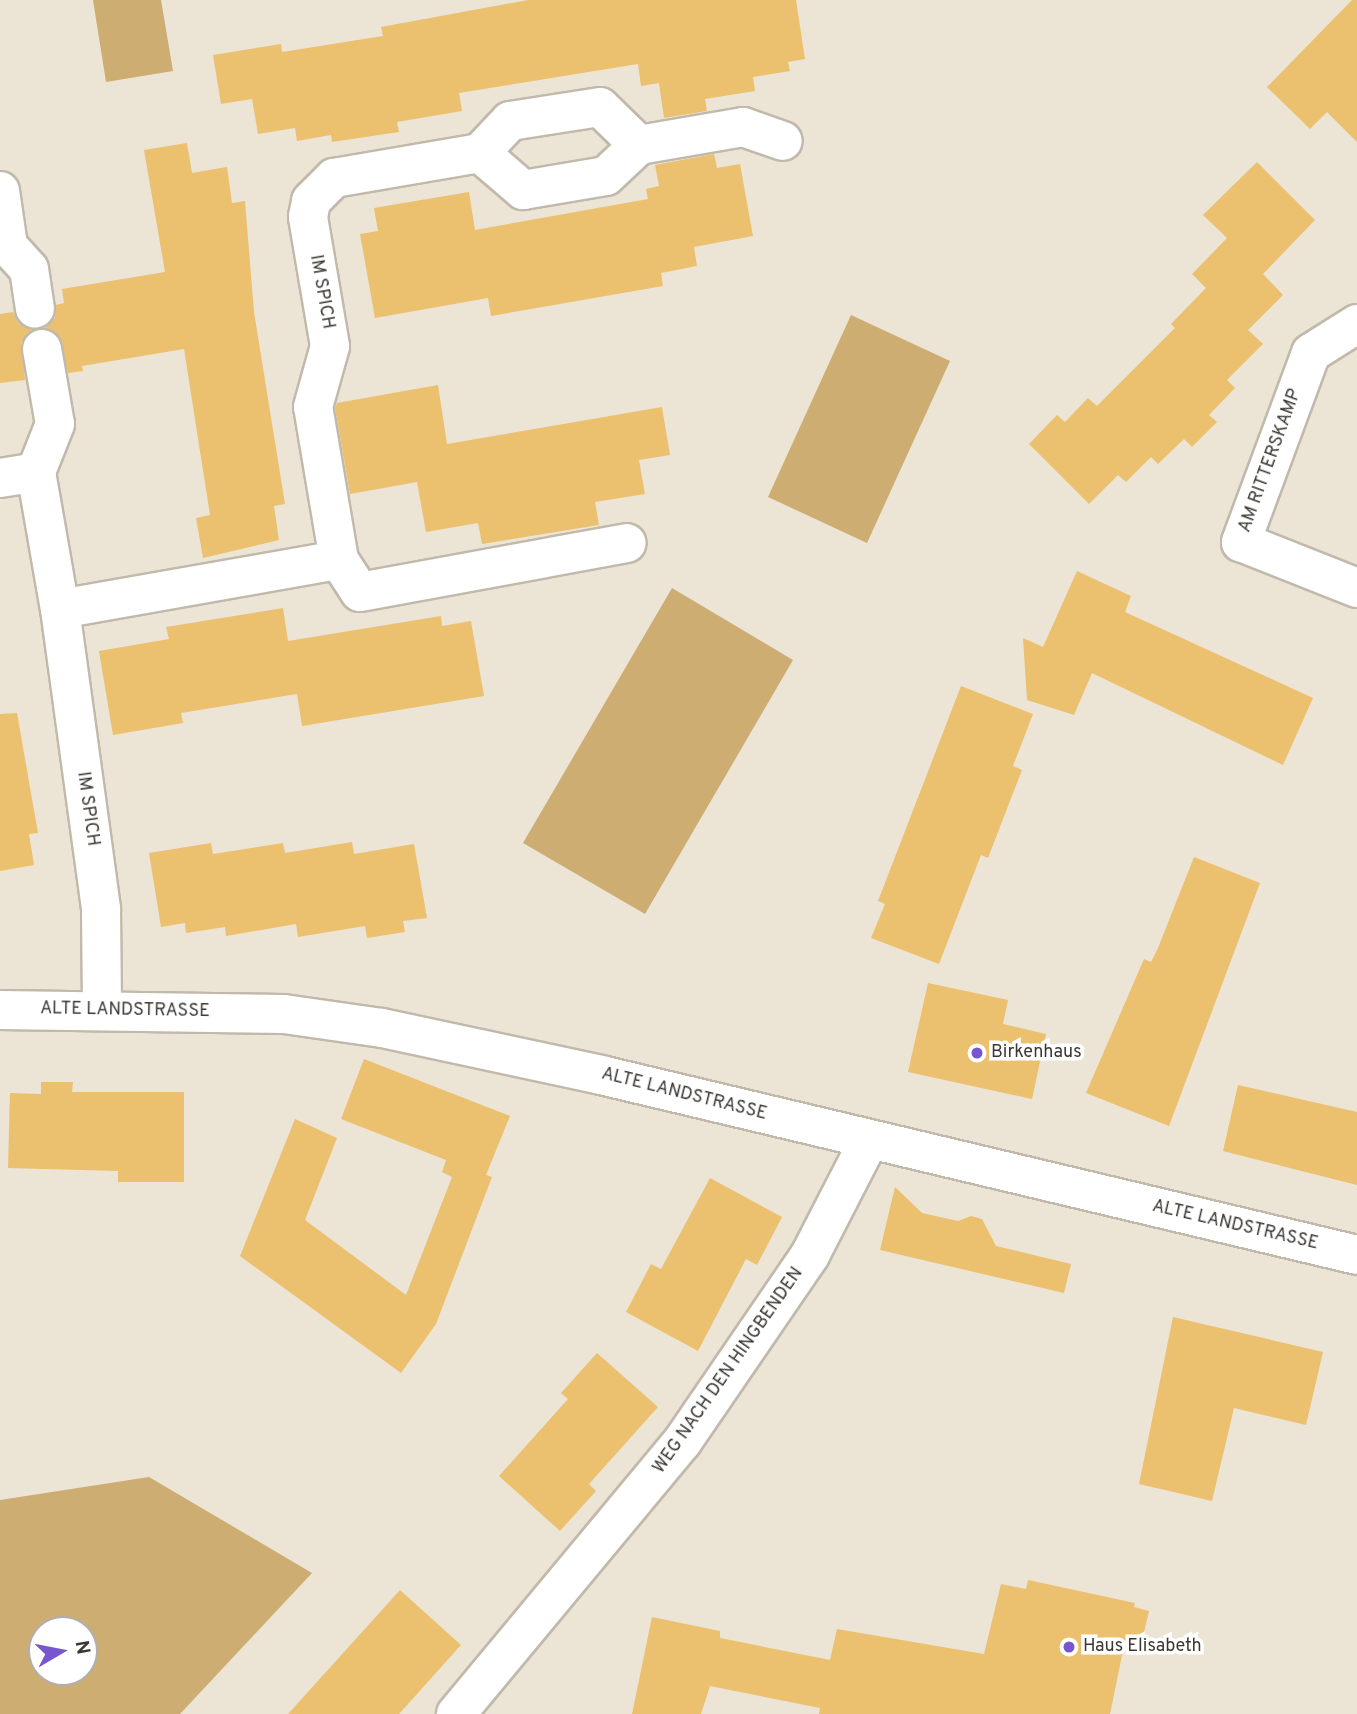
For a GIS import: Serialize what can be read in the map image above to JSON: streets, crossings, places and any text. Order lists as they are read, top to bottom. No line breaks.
{"streets":{"street":["IM SPICH","AM RITTERSKAMP","ALTE LANDSTRASSE","WEG NACH DEN HINGBENDEN"]},"crossings":[["IM SPICH","ALTE LANDSTRASSE"],["ALTE LANDSTRASSE","WEG NACH DEN HINGBENDEN"]],"places":["Birkenhaus","Haus Elisabeth"],"north":"right"}
